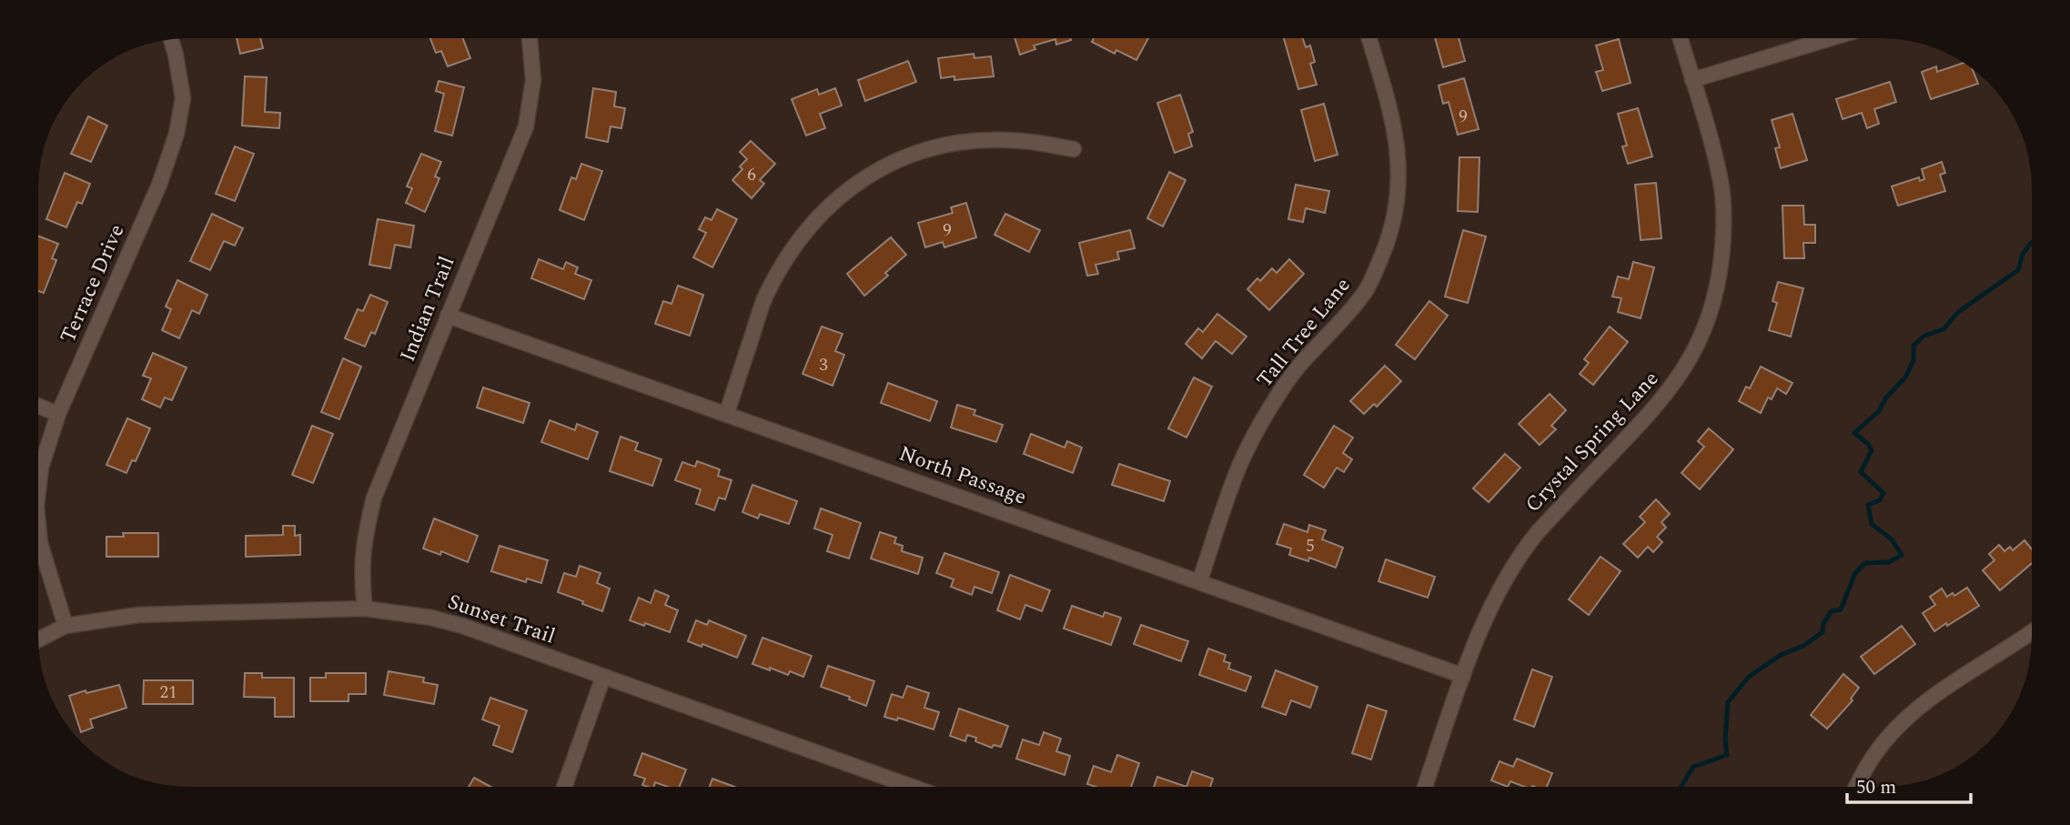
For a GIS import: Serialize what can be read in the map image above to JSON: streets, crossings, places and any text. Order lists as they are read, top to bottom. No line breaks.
{"streets":{"street":["Terrace Drive","Indian Trail","Tall Tree Lane","Crystal Spring Lane","North Passage","Sunset Trail"]},"crossings":[["Terrace Drive","Sunset Trail"],["Indian Trail","North Passage"],["Indian Trail","Sunset Trail"],["Tall Tree Lane","North Passage"],["Crystal Spring Lane","North Passage"]],"house_numbers":["9","6","9","3","5","21"],"scale_bar":"50 m"}
